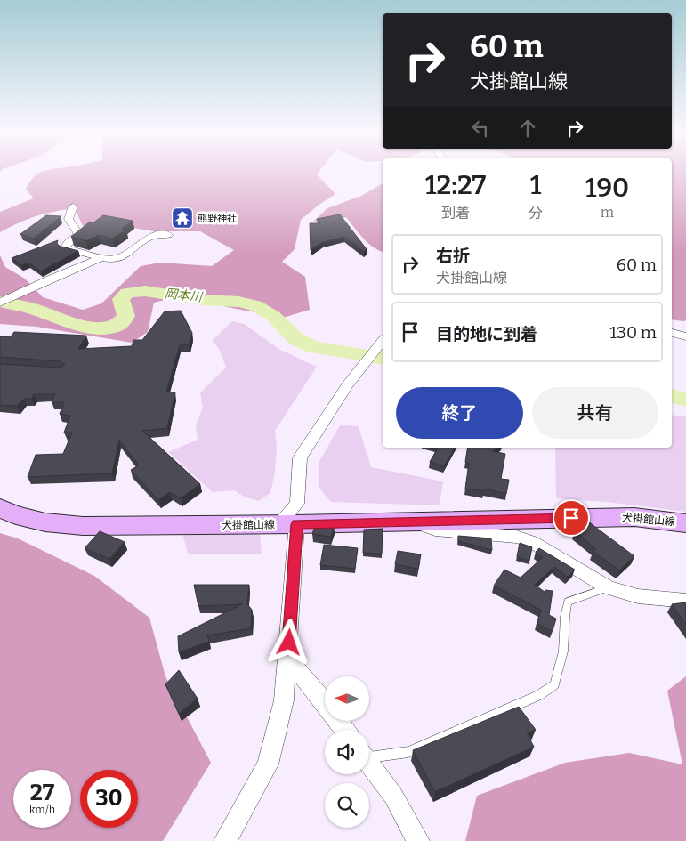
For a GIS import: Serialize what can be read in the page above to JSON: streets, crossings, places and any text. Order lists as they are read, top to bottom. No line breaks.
{"streets":{"main road":["犬掛館山線"]},"water":["岡本川"],"places":{"temple":["熊野神社"]},"north":"left","page":{"turn":["60 m","犬掛館山線"],"eta":["12:27","到着","1","分","190","m"],"list":[{"name":"右折","note":"犬掛館山線","value":"60 m"},{"name":"目的地に到着","value":"130 m"}],"buttons":["終了","共有"],"speed":"27 km/h","limit":"30"}}
